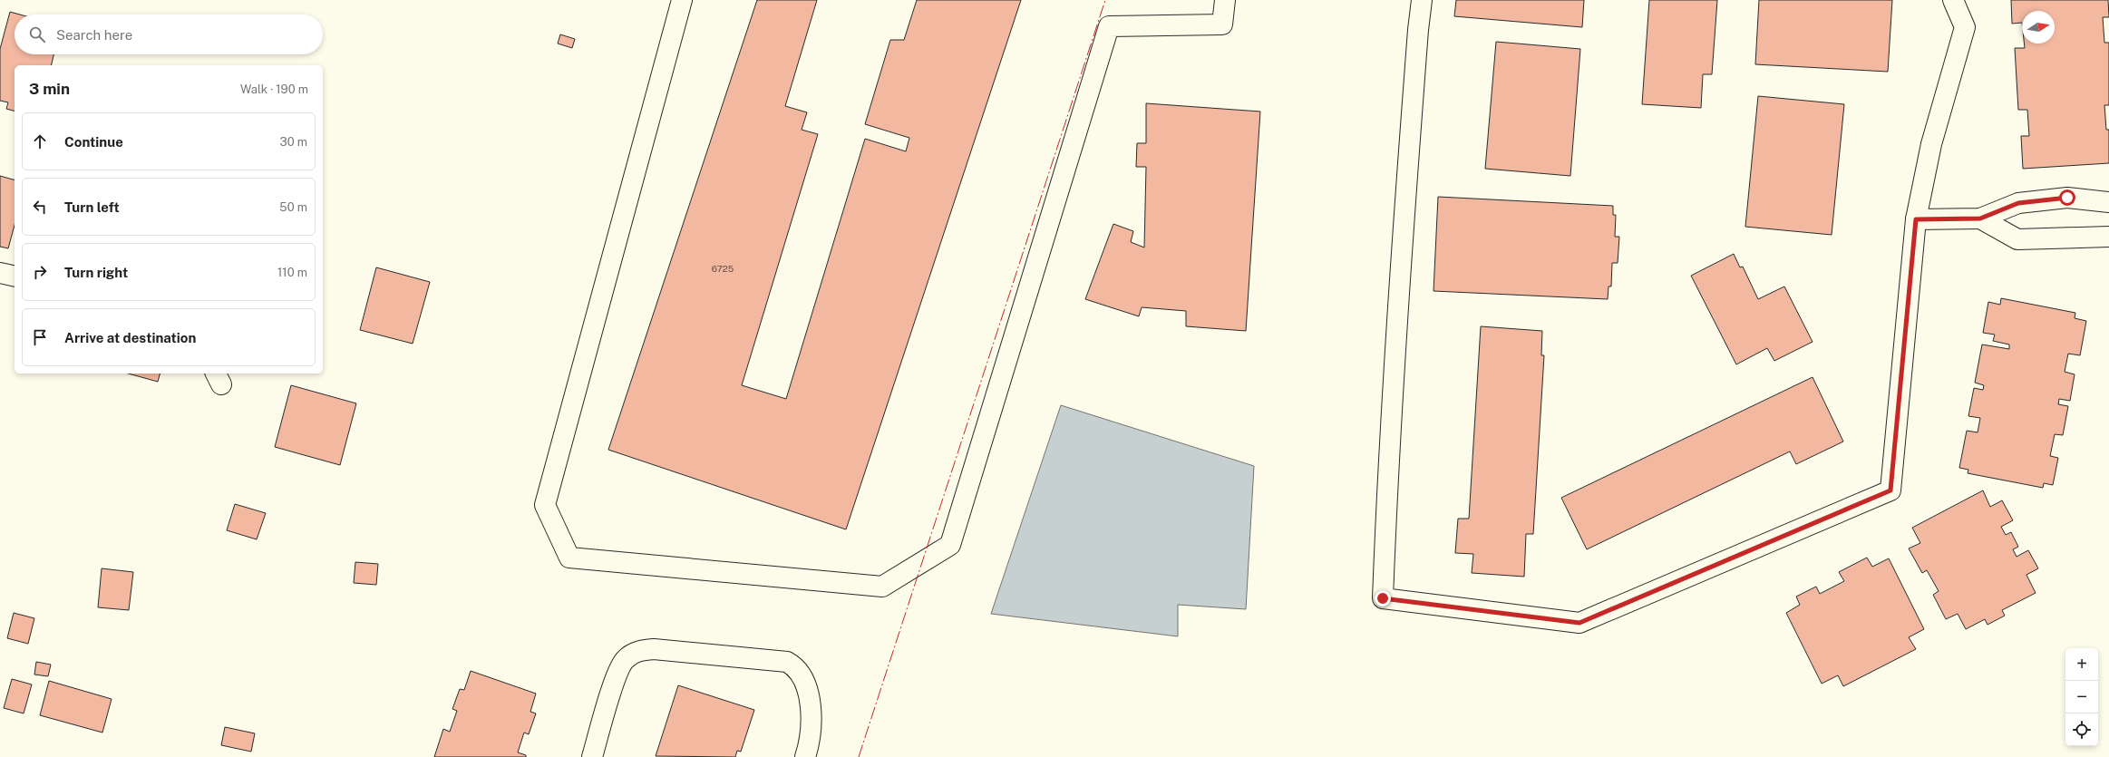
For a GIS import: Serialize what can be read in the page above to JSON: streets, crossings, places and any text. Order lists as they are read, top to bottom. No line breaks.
{"house_numbers":["6725"],"north":"right","page":{"search":"Search here","heading":["3 min","Walk · 190 m"],"list":[["Continue","30 m"],["Turn left","50 m"],["Turn right","110 m"],"Arrive at destination"],"map_buttons":["+","−"]}}
